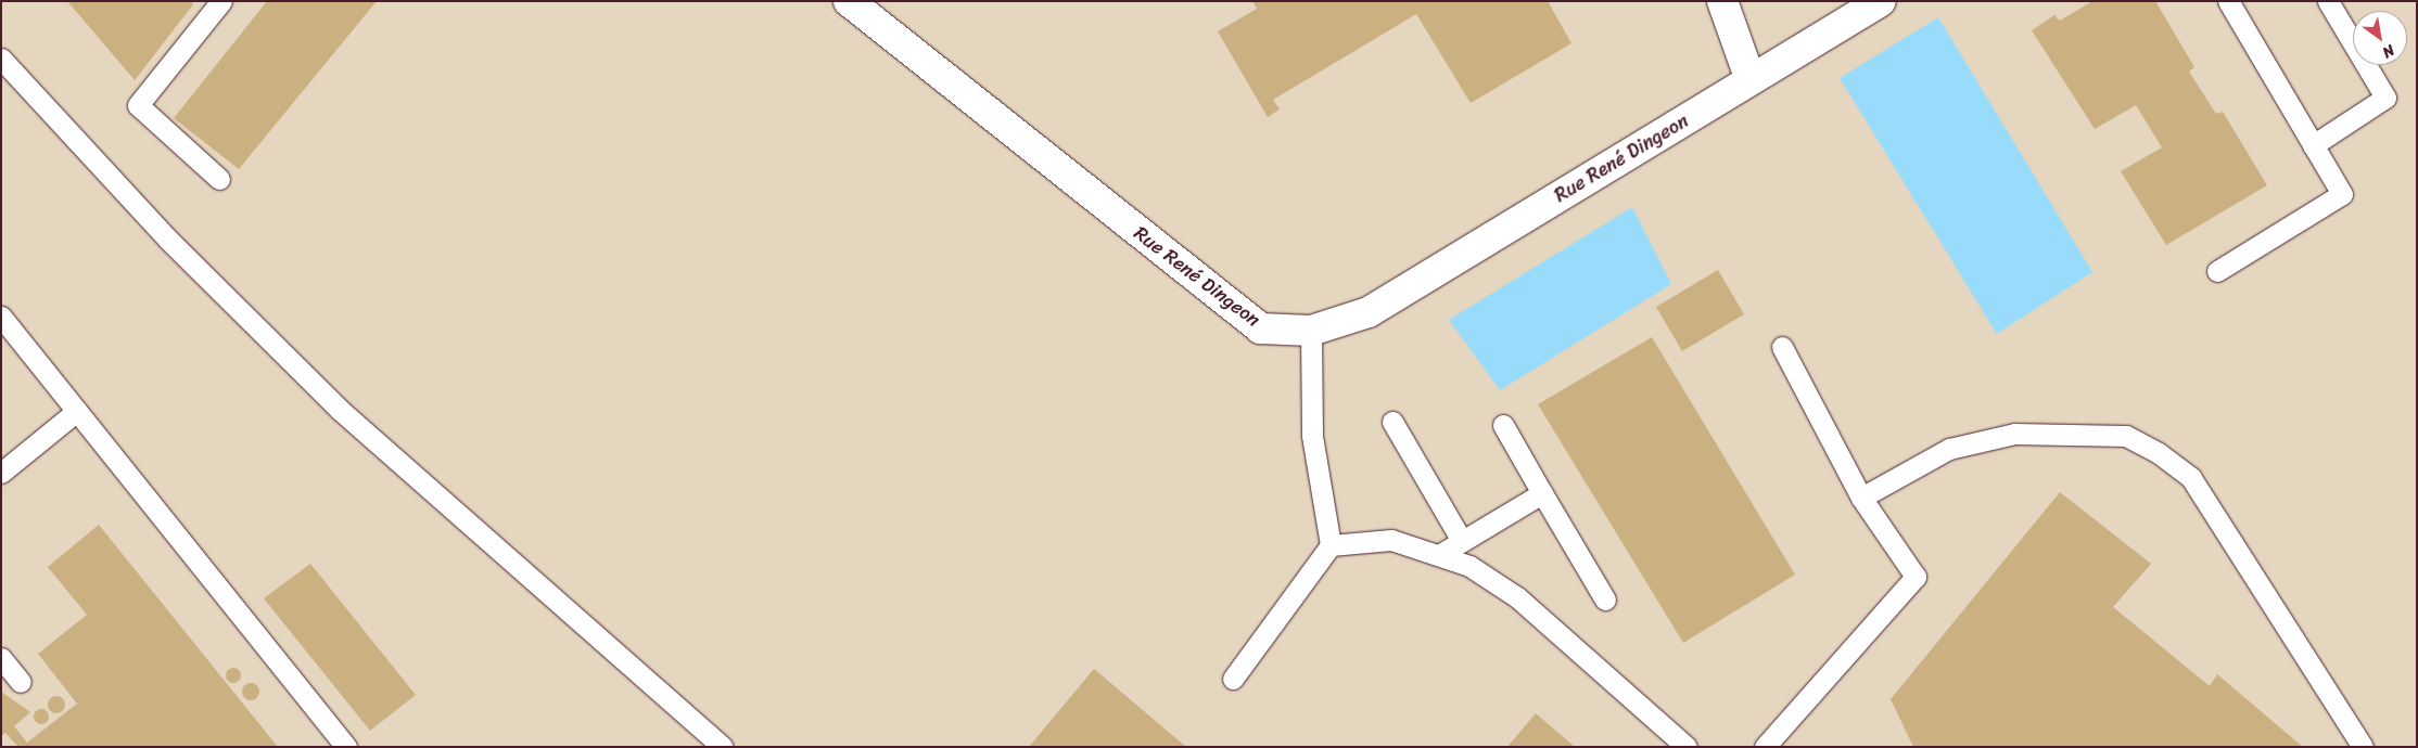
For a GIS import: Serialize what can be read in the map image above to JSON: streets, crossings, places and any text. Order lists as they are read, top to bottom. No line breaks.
{"streets":{"street":["Rue René Dingeon"]},"north":"bottom right"}
